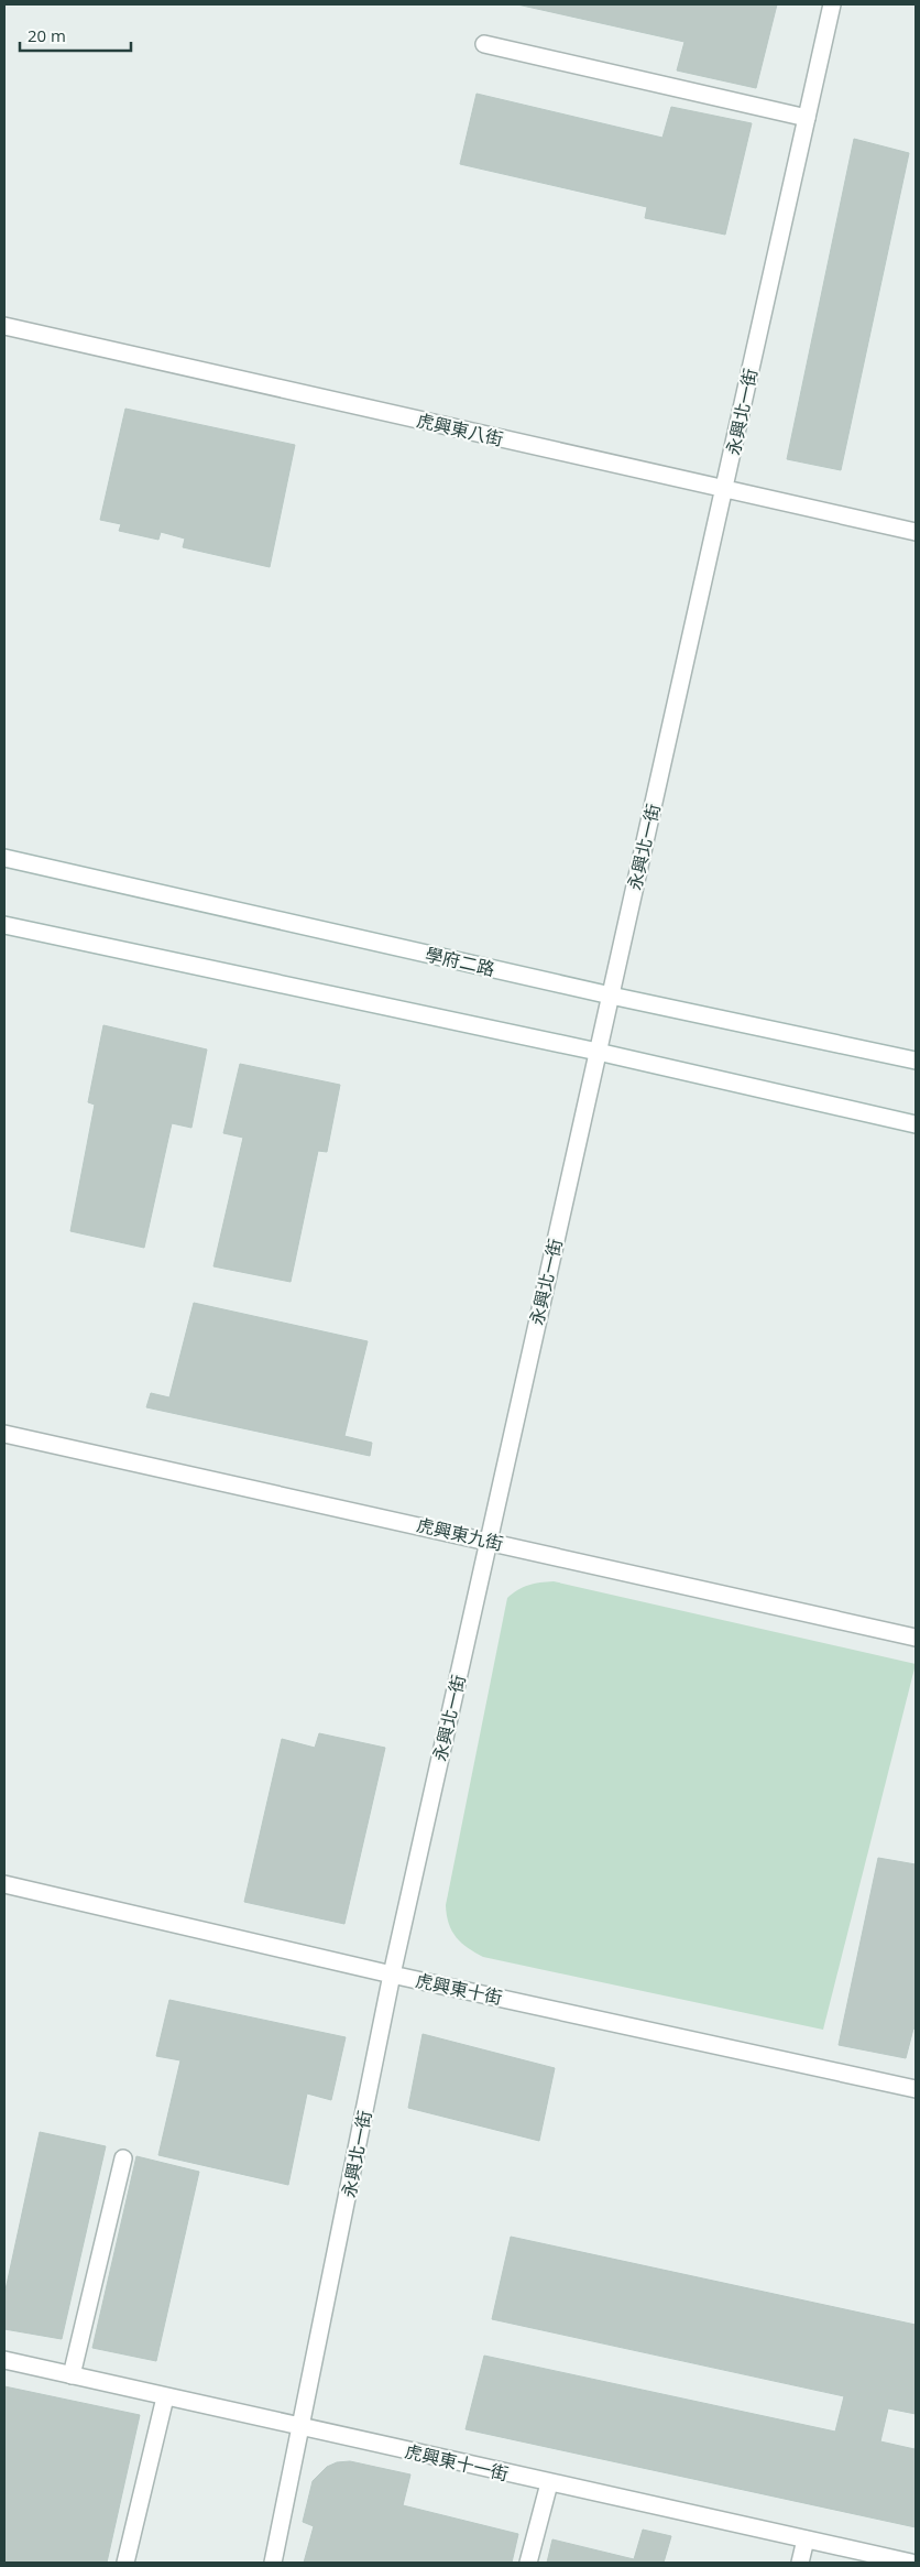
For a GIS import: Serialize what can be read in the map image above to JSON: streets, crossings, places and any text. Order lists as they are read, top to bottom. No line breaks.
{"streets":{"street":["永興北一街","虎興東八街","學府二路","虎興東九街","虎興東十街","虎興東十一街"]},"crossings":[["永興北一街","虎興東八街"],["永興北一街","學府二路"],["永興北一街","虎興東九街"],["永興北一街","虎興東十街"],["永興北一街","虎興東十一街"]],"scale_bar":"20 m"}
